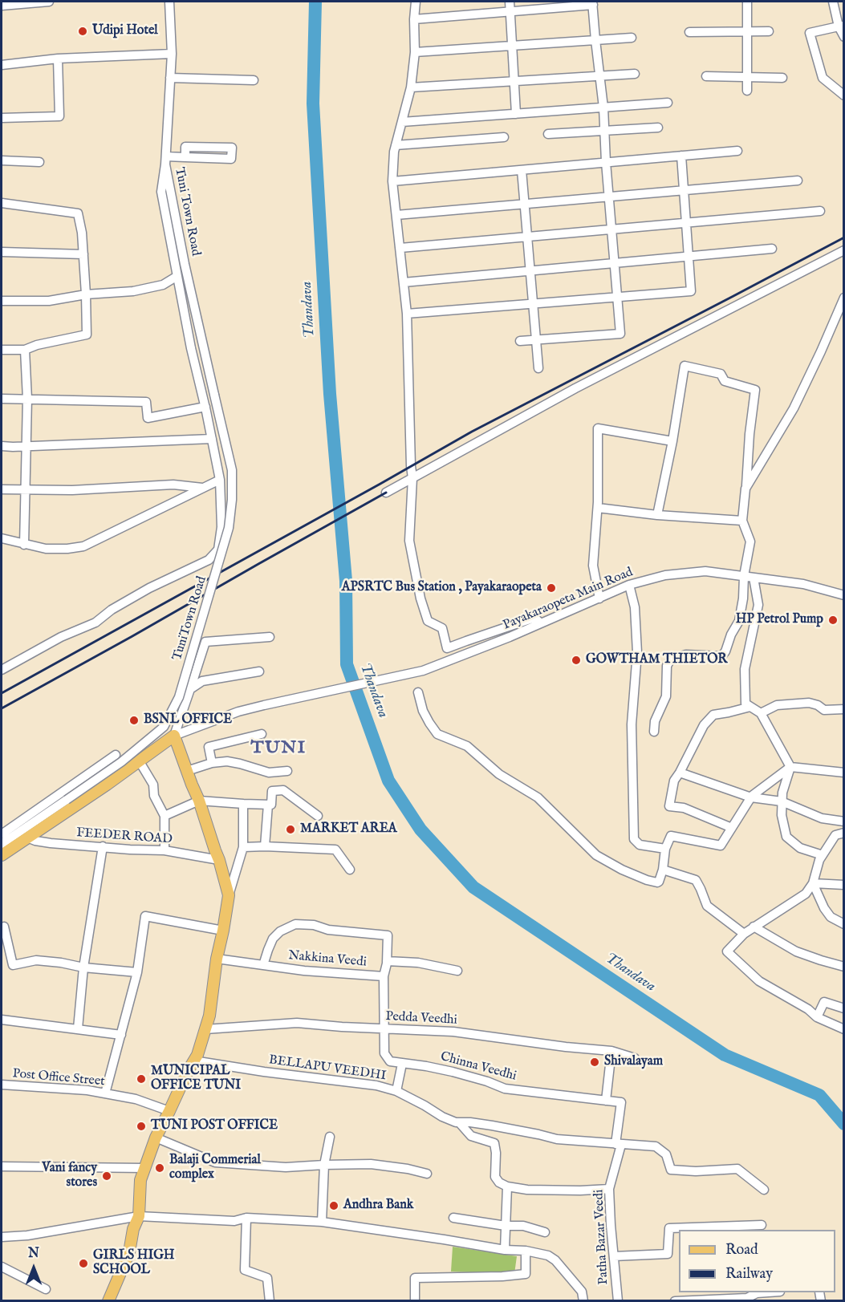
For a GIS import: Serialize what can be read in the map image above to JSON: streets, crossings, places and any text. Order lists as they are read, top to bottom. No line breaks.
{"streets":{"street":["Tuni Town Road","Payakaraopeta Main Road","TuniTown Road","FEEDER ROAD","Nakkina Veedi","Pedda Veedhi","Chinna Veedhi","BELLAPU VEEDHI","Post Office Street","Patha Bazar Veedi"]},"crossings":[["Tuni Town Road","TuniTown Road"],["Nakkina Veedi","Pedda Veedhi"],["Nakkina Veedi","Chinna Veedhi"],["Chinna Veedhi","Patha Bazar Veedi"],["BELLAPU VEEDHI","Patha Bazar Veedi"]],"districts":["TUNI"],"water":["Thandava"],"places":["Udipi Hotel","APSRTC Bus Station , Payakaraopeta","HP Petrol Pump","GOWTHAM THIETOR","BSNL OFFICE","MARKET AREA","Shivalayam","MUNICIPAL OFFICE TUNI","TUNI POST OFFICE","Balaji Commerial complex","Vani fancy stores","Andhra Bank","GIRLS HIGH SCHOOL"],"legend":["Road","Railway"],"north":"top"}
